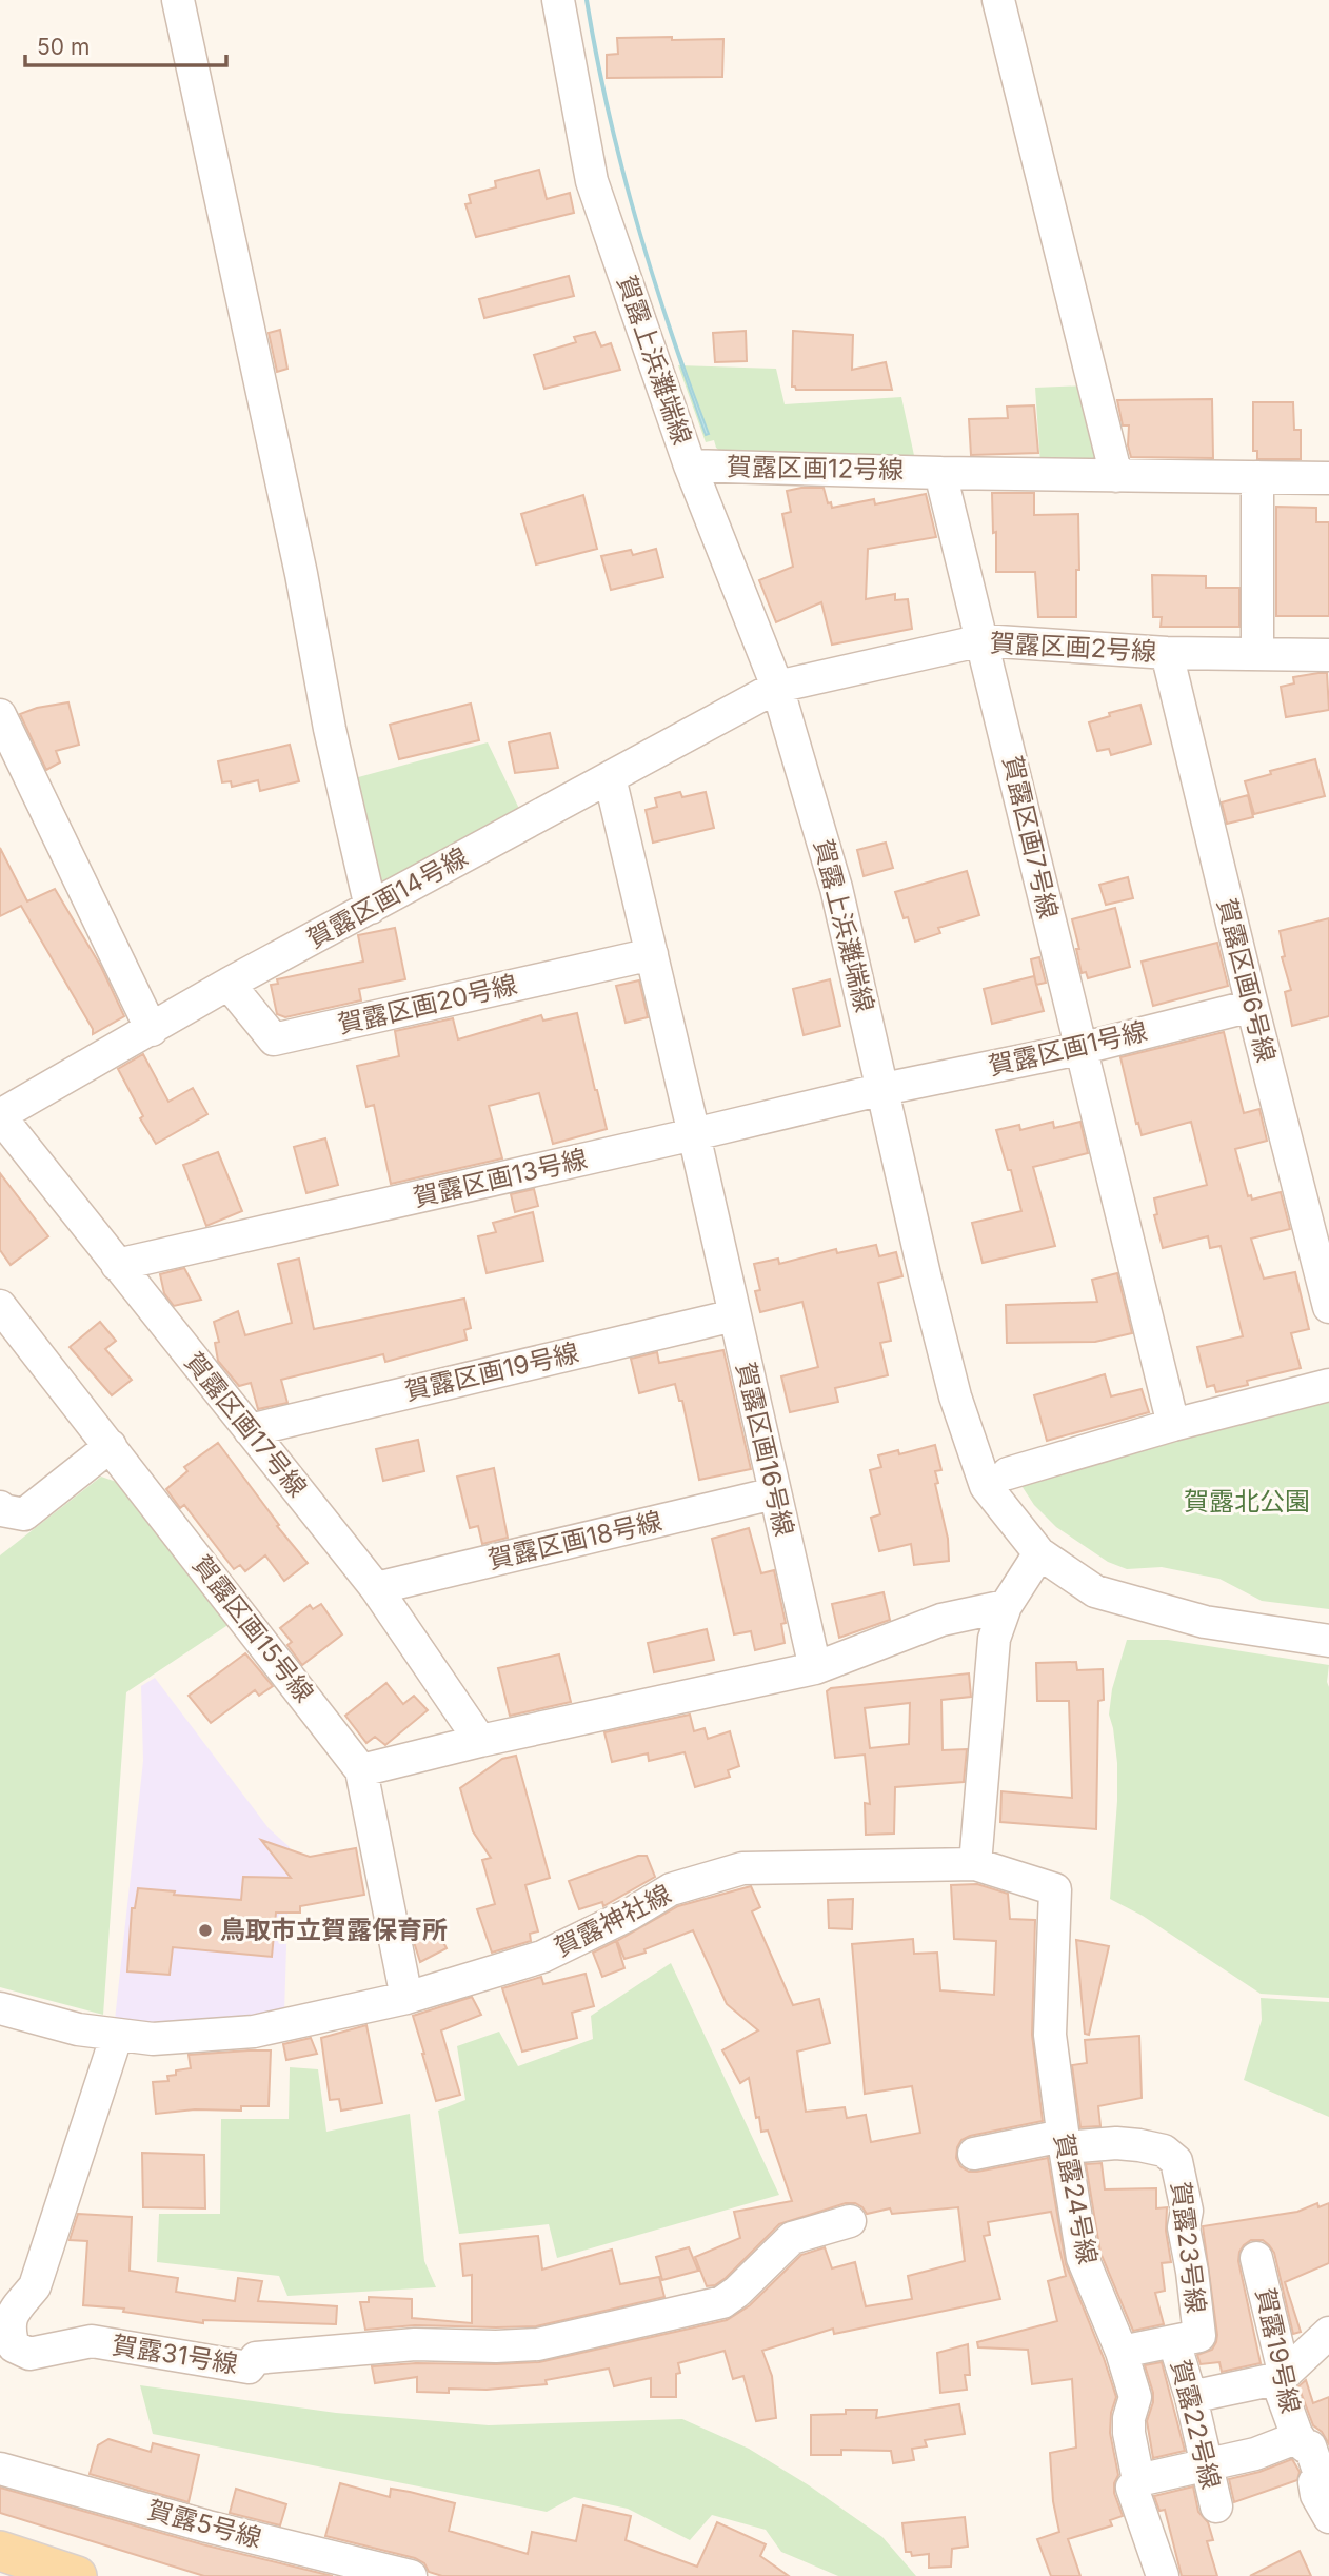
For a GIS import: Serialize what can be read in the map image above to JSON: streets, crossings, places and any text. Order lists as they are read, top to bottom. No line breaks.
{"streets":{"street":["賀露上浜灘端線","賀露区画12号線","賀露区画2号線","賀露区画7号線","賀露区画14号線","賀露区画6号線","賀露区画20号線","賀露区画1号線","賀露区画13号線","賀露区画19号線","賀露区画17号線","賀露区画16号線","賀露区画18号線","賀露区画15号線","賀露神社線","賀露24号線","賀露23号線","賀露19号線","賀露31号線","賀露22号線","賀露5号線"]},"crossings":[["賀露上浜灘端線","賀露区画12号線"],["賀露上浜灘端線","賀露区画2号線"],["賀露上浜灘端線","賀露区画14号線"],["賀露上浜灘端線","賀露区画1号線"],["賀露上浜灘端線","賀露区画13号線"],["賀露区画12号線","賀露区画7号線"],["賀露区画2号線","賀露区画7号線"],["賀露区画2号線","賀露区画14号線"],["賀露区画2号線","賀露区画6号線"],["賀露区画7号線","賀露区画1号線"],["賀露区画14号線","賀露区画20号線"],["賀露区画14号線","賀露区画17号線"],["賀露区画14号線","賀露区画16号線"],["賀露区画6号線","賀露区画1号線"],["賀露区画20号線","賀露区画16号線"],["賀露区画1号線","賀露区画13号線"],["賀露区画13号線","賀露区画17号線"],["賀露区画13号線","賀露区画16号線"],["賀露区画19号線","賀露区画17号線"],["賀露区画19号線","賀露区画16号線"],["賀露区画17号線","賀露区画18号線"],["賀露区画16号線","賀露区画18号線"],["賀露区画15号線","賀露神社線"],["賀露神社線","賀露24号線"],["賀露神社線","賀露31号線"],["賀露24号線","賀露23号線"],["賀露23号線","賀露22号線"]],"parks":["賀露北公園"],"places":["鳥取市立賀露保育所"],"scale_bar":"50 m"}
